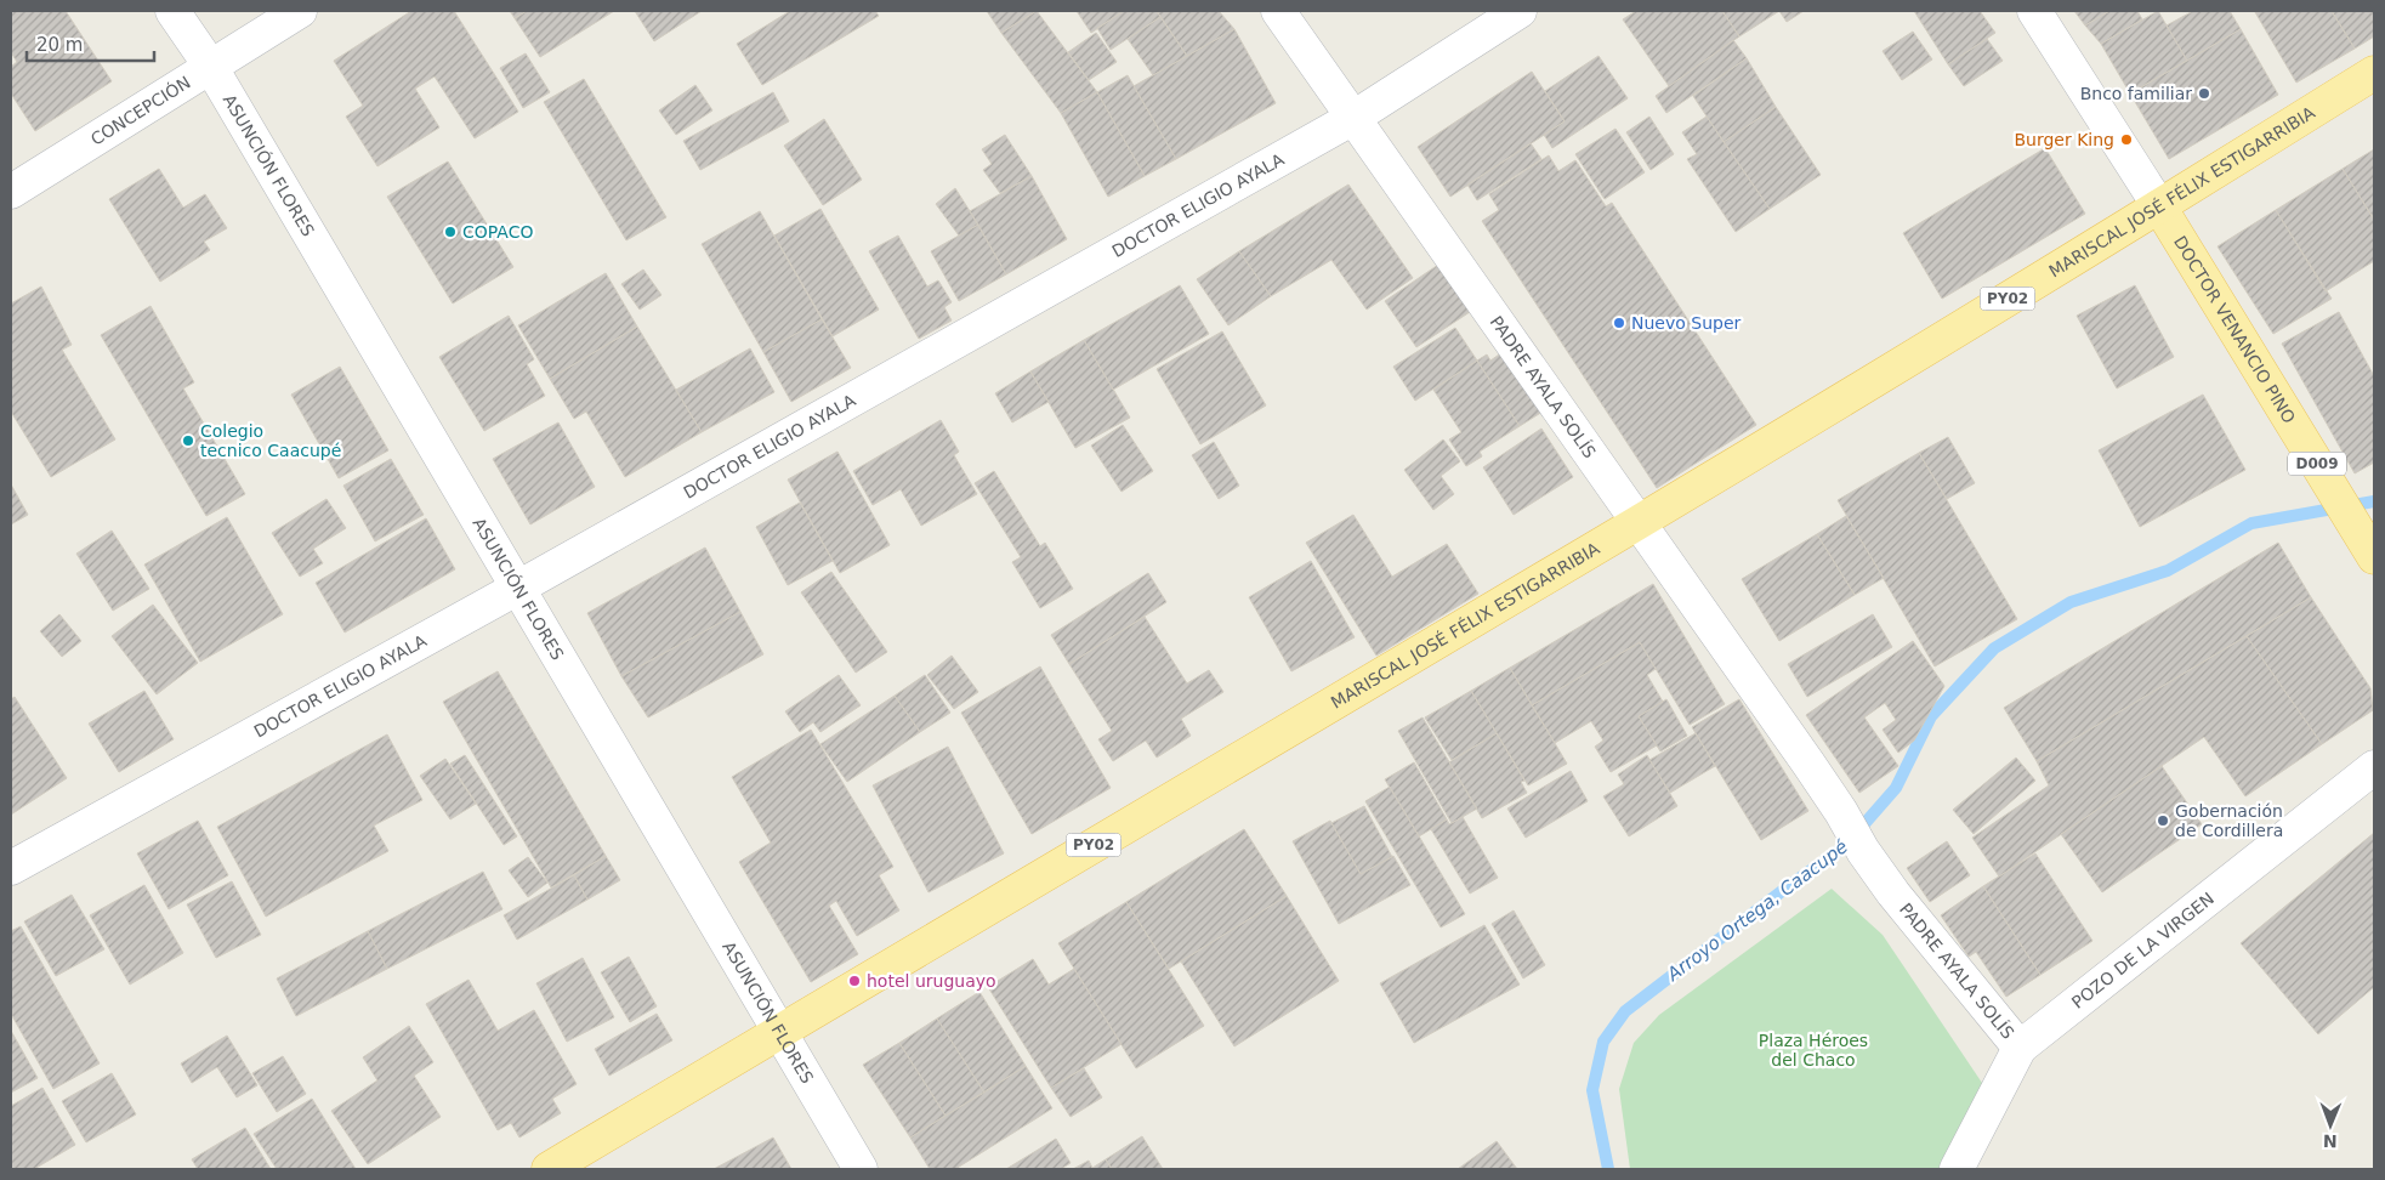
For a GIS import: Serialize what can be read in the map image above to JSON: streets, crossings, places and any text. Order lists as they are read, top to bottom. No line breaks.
{"streets":{"main road":["MARISCAL JOSÉ FÉLIX ESTIGARRIBIA","PY02","DOCTOR VENANCIO PINO","D009"],"street":["CONCEPCIÓN","ASUNCIÓN FLORES","DOCTOR ELIGIO AYALA","PADRE AYALA SOLÍS","POZO DE LA VIRGEN"]},"crossings":[["CONCEPCIÓN","ASUNCIÓN FLORES"],["ASUNCIÓN FLORES","MARISCAL JOSÉ FÉLIX ESTIGARRIBIA"],["ASUNCIÓN FLORES","DOCTOR ELIGIO AYALA"],["MARISCAL JOSÉ FÉLIX ESTIGARRIBIA","DOCTOR VENANCIO PINO"],["MARISCAL JOSÉ FÉLIX ESTIGARRIBIA","PADRE AYALA SOLÍS"],["DOCTOR ELIGIO AYALA","PADRE AYALA SOLÍS"],["PADRE AYALA SOLÍS","POZO DE LA VIRGEN"]],"water":["Arroyo Ortega, Caacupé"],"parks":["Plaza Héroes del Chaco"],"places":["Bnco familiar","Burger King","COPACO","Nuevo Super","Colegio tecnico Caacupé","Gobernación de Cordillera","hotel uruguayo"],"scale_bar":"20 m","north":"bottom"}
